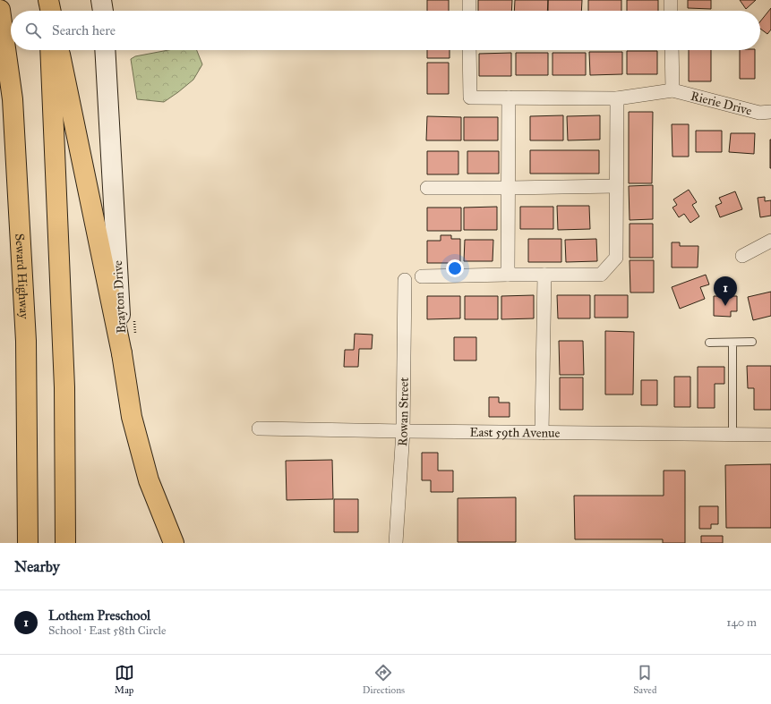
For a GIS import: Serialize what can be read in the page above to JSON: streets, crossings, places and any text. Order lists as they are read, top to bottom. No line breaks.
{"streets":{"main road":["Seward Highway","Brayton Drive"],"street":["Rierie Drive","Rowan Street","East 59th Avenue"]},"crossings":[["Rowan Street","East 59th Avenue"]],"page":{"search":"Search here","pins":"1","heading":"Nearby","list":[{"mark":"1","name":"Lothem Preschool","note":"School · East 58th Circle","value":"140 m"}],"nav":["Map","Directions","Saved"]}}
